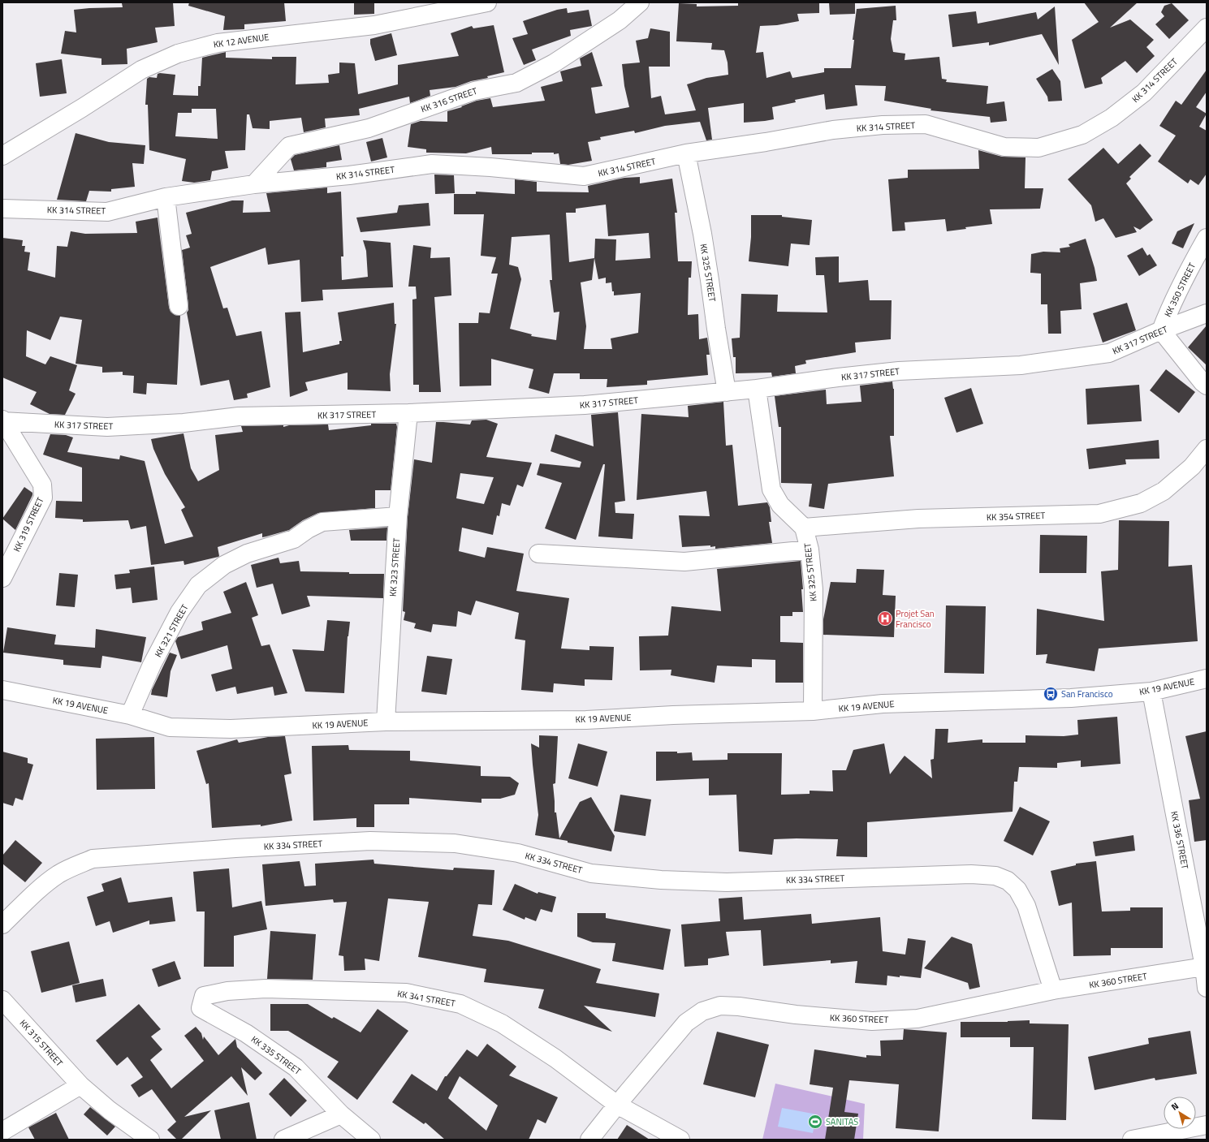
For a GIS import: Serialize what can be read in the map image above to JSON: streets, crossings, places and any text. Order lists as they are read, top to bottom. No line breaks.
{"streets":{"street":["KK 12 AVENUE","KK 314 STREET","KK 316 STREET","KK 325 STREET","KK 350 STREET","KK 317 STREET","KK 354 STREET","KK 319 STREET","KK 323 STREET","KK 321 STREET","KK 19 AVENUE","KK 336 STREET","KK 334 STREET","KK 360 STREET","KK 341 STREET","KK 315 STREET","KK 335 STREET"]},"crossings":[["KK 314 STREET","KK 316 STREET"],["KK 314 STREET","KK 325 STREET"],["KK 325 STREET","KK 317 STREET"],["KK 325 STREET","KK 354 STREET"],["KK 325 STREET","KK 19 AVENUE"],["KK 350 STREET","KK 317 STREET"],["KK 317 STREET","KK 319 STREET"],["KK 317 STREET","KK 323 STREET"],["KK 323 STREET","KK 321 STREET"],["KK 323 STREET","KK 19 AVENUE"],["KK 321 STREET","KK 19 AVENUE"],["KK 19 AVENUE","KK 336 STREET"],["KK 336 STREET","KK 360 STREET"],["KK 334 STREET","KK 360 STREET"],["KK 360 STREET","KK 341 STREET"],["KK 341 STREET","KK 335 STREET"]],"places":{"hospital":["Projet San Francisco"],"bus stop":["San Francisco"],"sports":["SANITAS"]},"north":"top left"}
